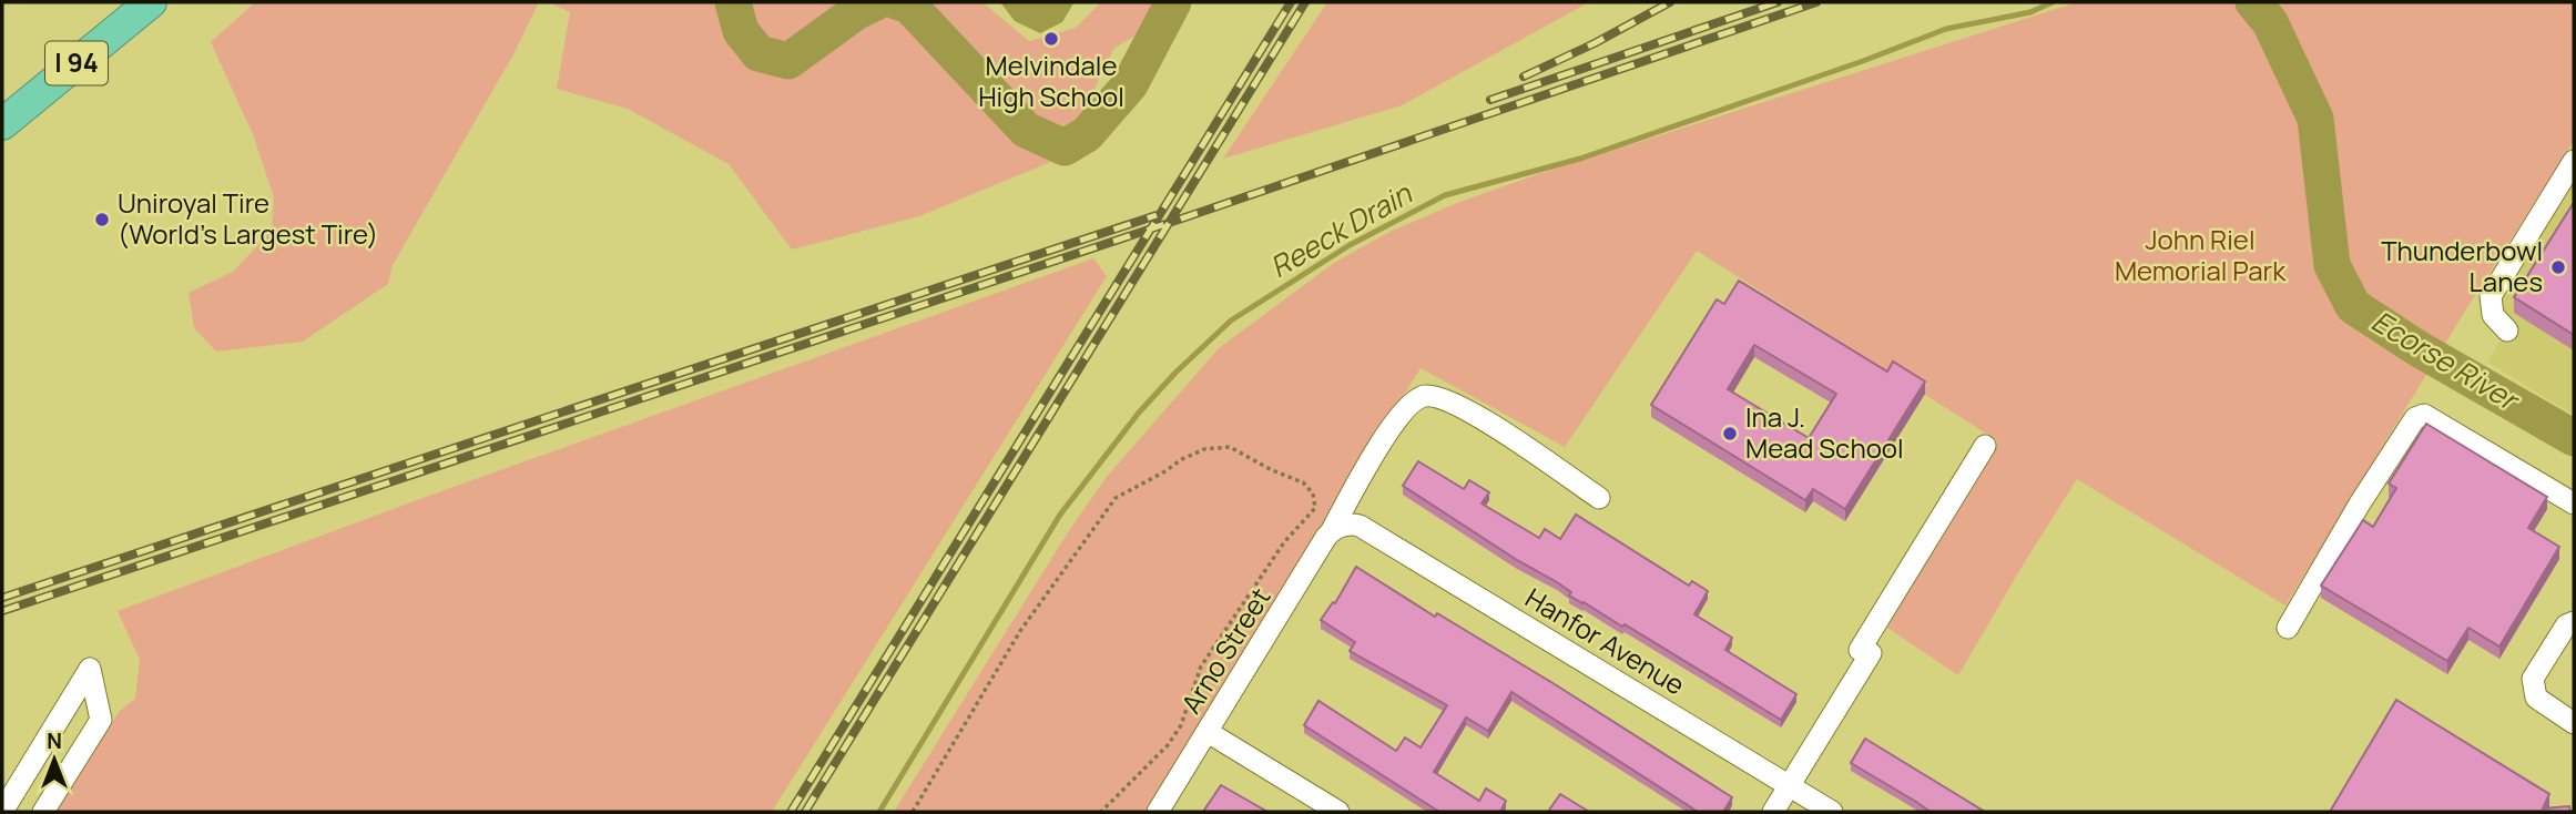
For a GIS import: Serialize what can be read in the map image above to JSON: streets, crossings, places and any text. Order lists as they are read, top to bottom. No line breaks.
{"streets":{"highway":["I 94"],"street":["Hanfor Avenue","Arno Street"]},"crossings":[["Hanfor Avenue","Arno Street"]],"water":["Reeck Drain","Ecorse River"],"parks":["John Riel Memorial Park"],"places":["Melvindale High School","Uniroyal Tire (World's Largest Tire)","Thunderbowl Lanes","Ina J. Mead School"],"north":"top"}
